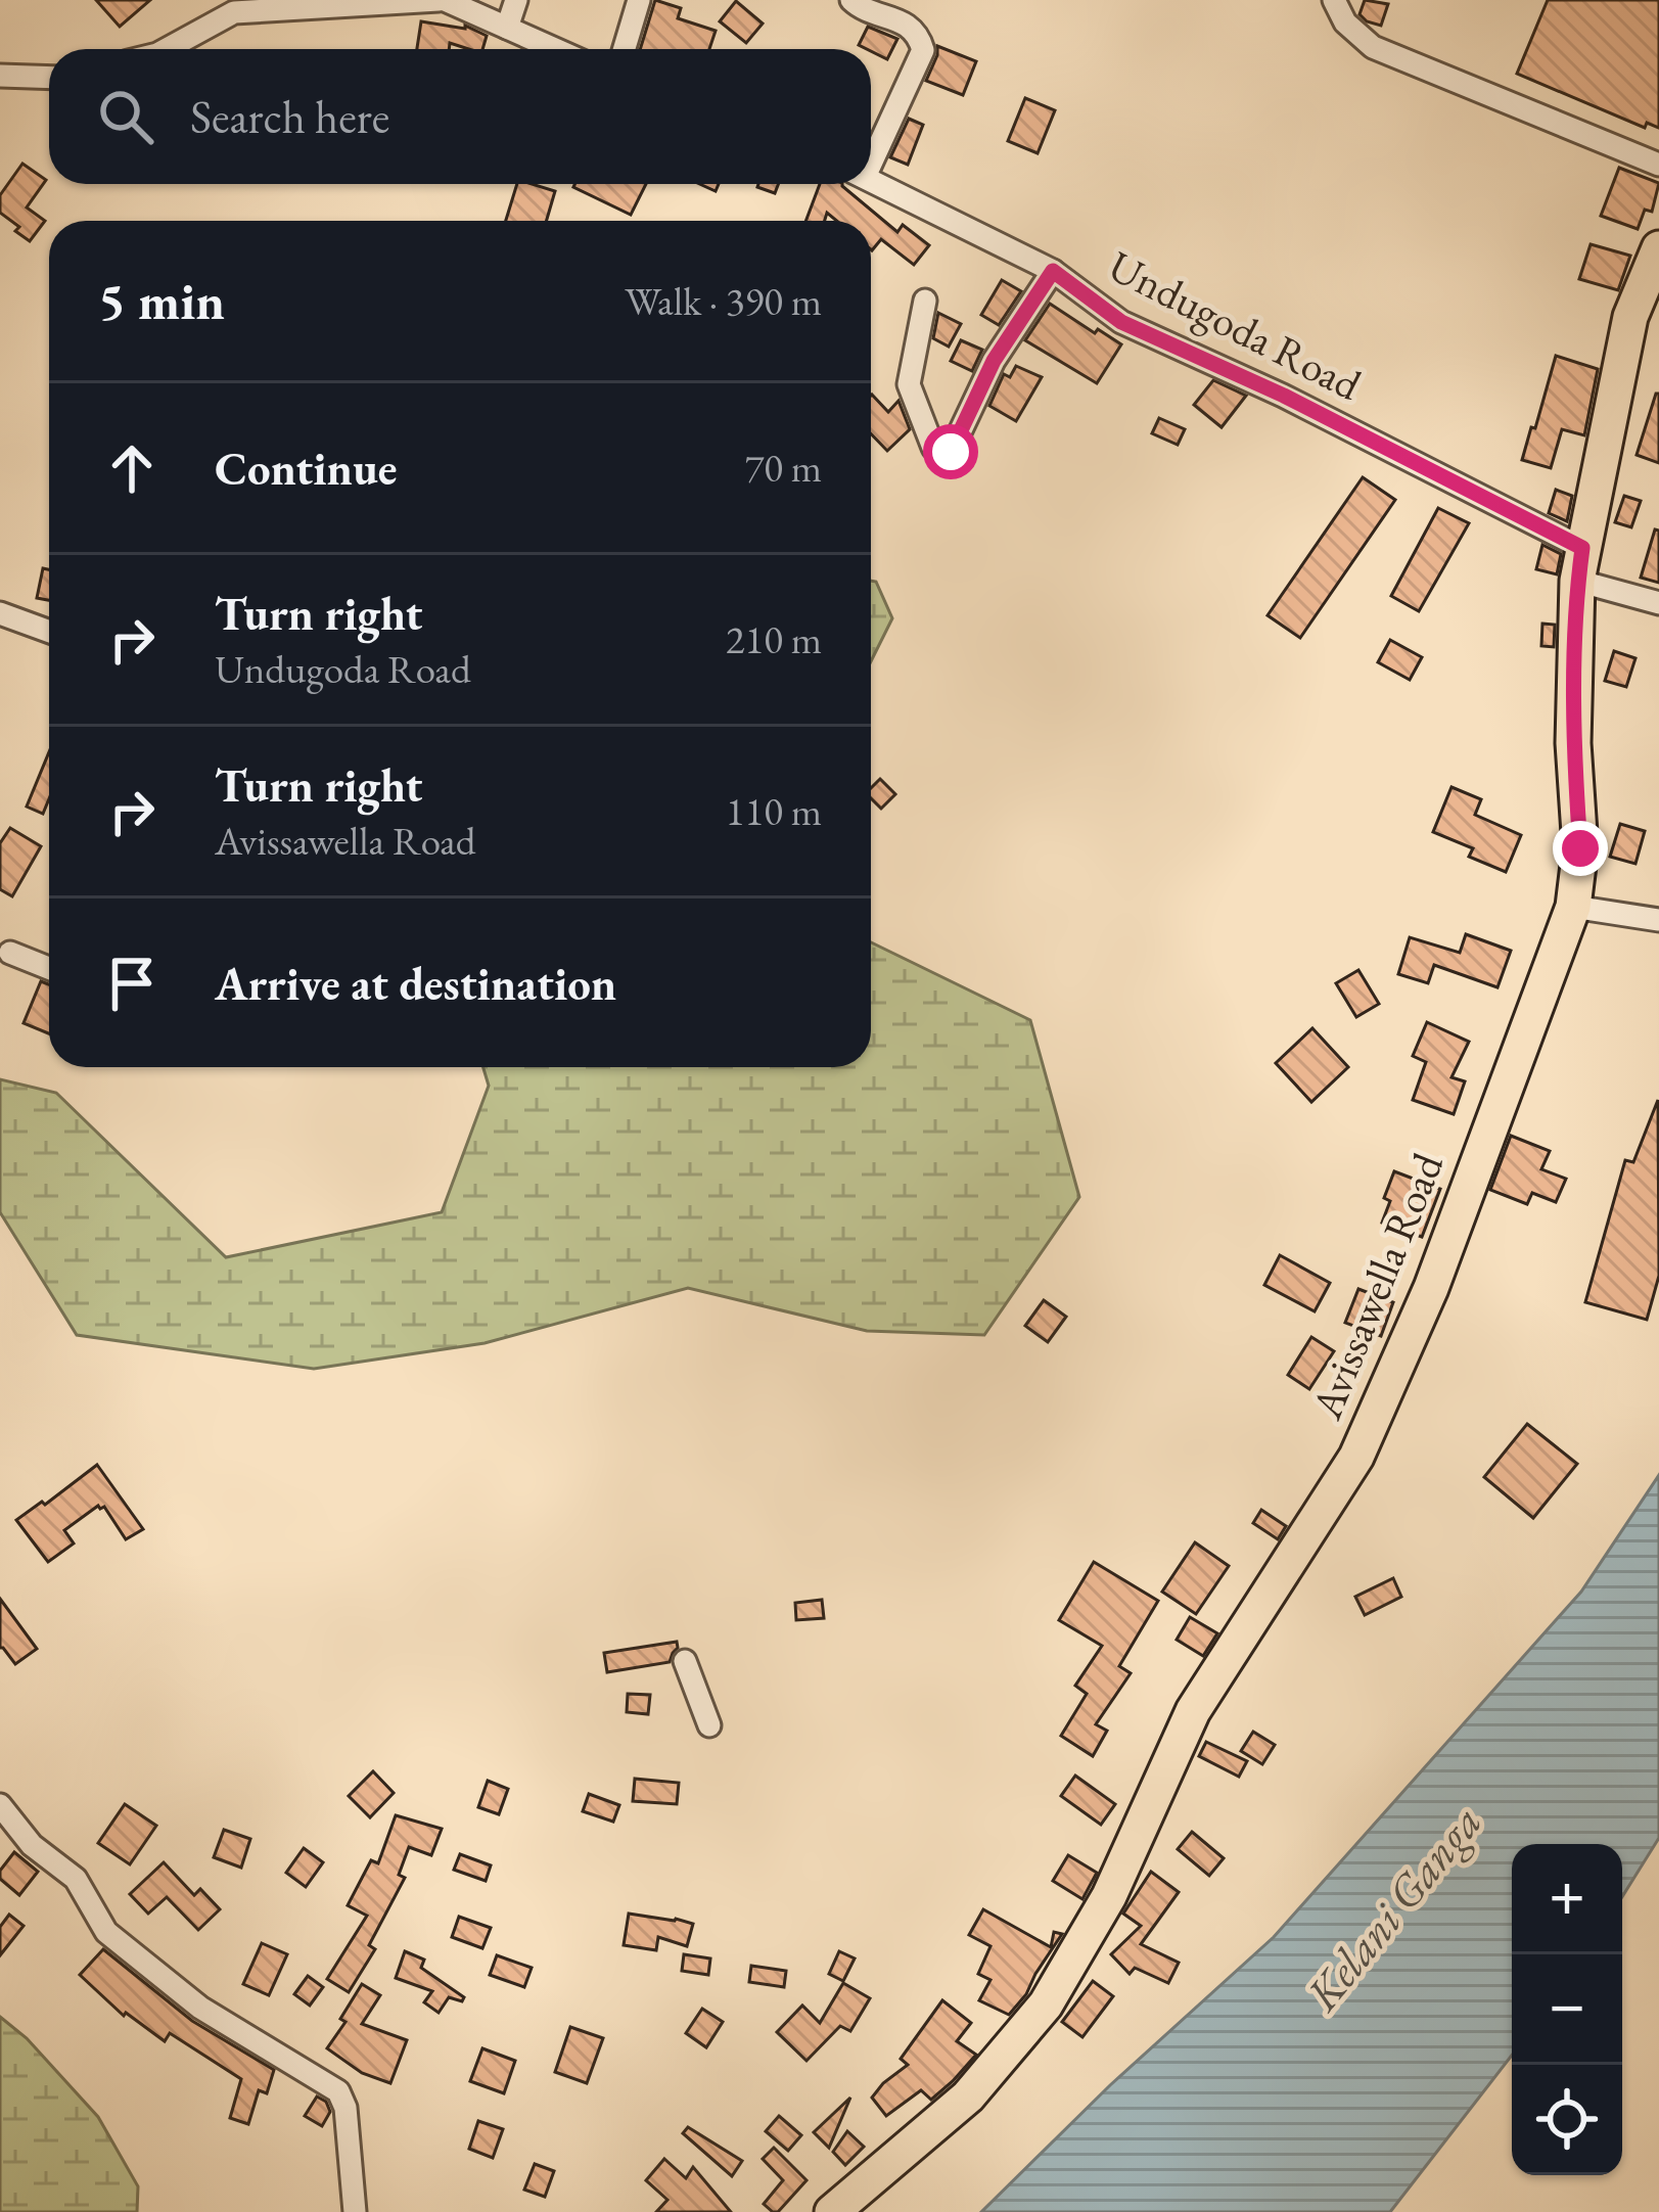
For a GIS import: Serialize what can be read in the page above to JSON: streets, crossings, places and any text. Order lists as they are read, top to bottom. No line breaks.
{"streets":{"main road":["Avissawella Road"],"street":["Undugoda Road"]},"crossings":[["Undugoda Road","Avissawella Road"]],"water":["Kelani Ganga"],"page":{"search":"Search here","heading":["5 min","Walk · 390 m"],"list":[["Continue","70 m"],["Turn right","Undugoda Road","210 m"],["Turn right","Avissawella Road","110 m"],"Arrive at destination"],"map_buttons":["+","−"]}}
